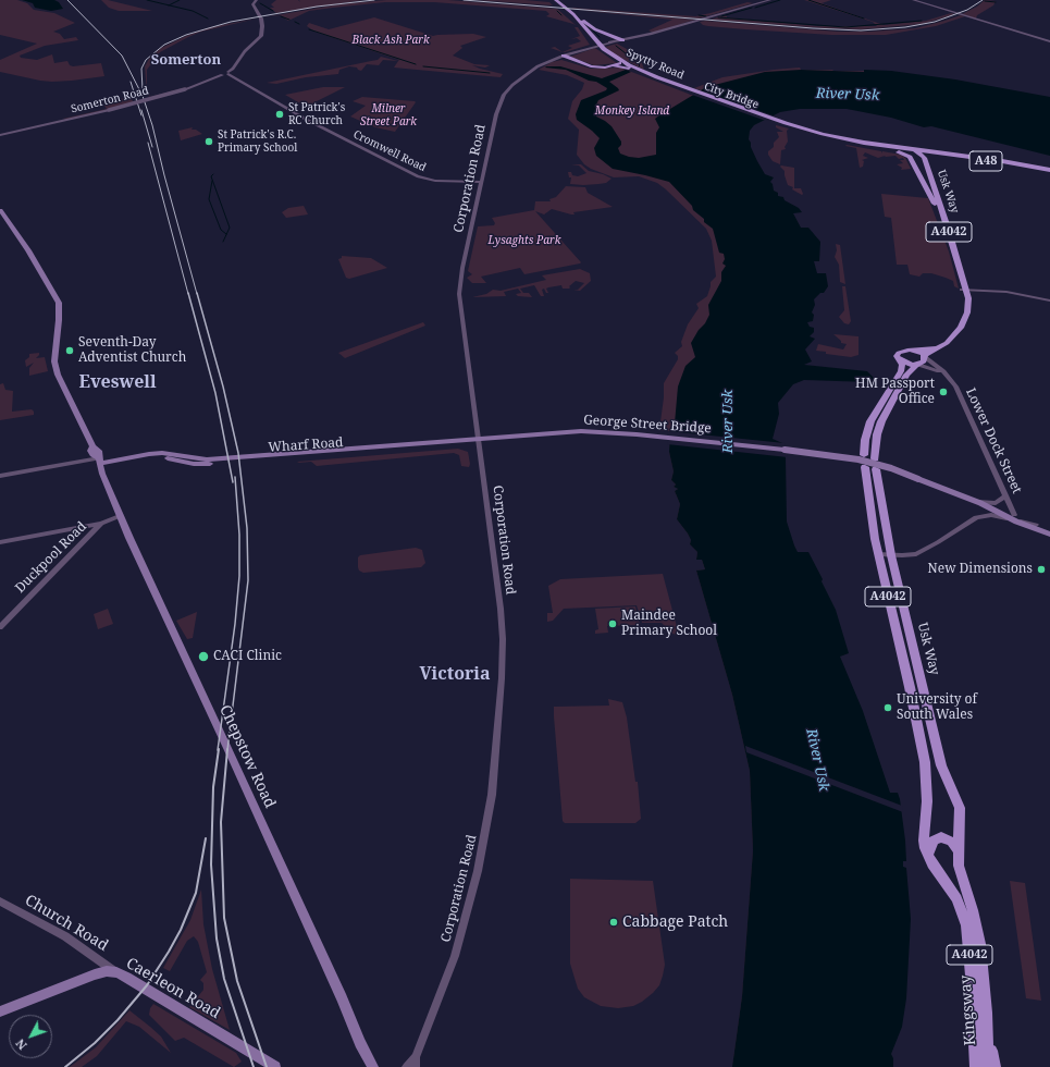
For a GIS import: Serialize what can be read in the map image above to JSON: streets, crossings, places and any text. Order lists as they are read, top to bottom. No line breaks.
{"streets":{"main road":["Spytty Road","City Bridge","A48","Usk Way","A4042","George Street Bridge","Wharf Road","Chepstow Road","Caerleon Road","Kingsway"],"street":["Somerton Road","Cromwell Road","Corporation Road","Lower Dock Street","Duckpool Road","Church Road"]},"crossings":[["Spytty Road","City Bridge"],["Spytty Road","A48"],["Spytty Road","Corporation Road"],["City Bridge","A48"],["City Bridge","Usk Way"],["Somerton Road","Cromwell Road"],["Cromwell Road","Corporation Road"],["A48","Corporation Road"],["A48","Usk Way"],["Corporation Road","Wharf Road"],["Usk Way","A4042"],["Usk Way","Lower Dock Street"],["Usk Way","Kingsway"],["A4042","Lower Dock Street"],["A4042","Kingsway"],["George Street Bridge","Lower Dock Street"],["George Street Bridge","Wharf Road"],["Wharf Road","Chepstow Road"],["Church Road","Caerleon Road"]],"districts":["Somerton","Eveswell","Victoria"],"water":["River Usk"],"parks":["Black Ash Park","Milner Street Park","Monkey Island","Lysaghts Park"],"places":["St Patrick's RC Church","St Patrick's R.C. Primary School","Seventh-Day Adventist Church","HM Passport Office","New Dimensions","Maindee Primary School","CACI Clinic","University of South Wales","Cabbage Patch"],"north":"bottom left"}
